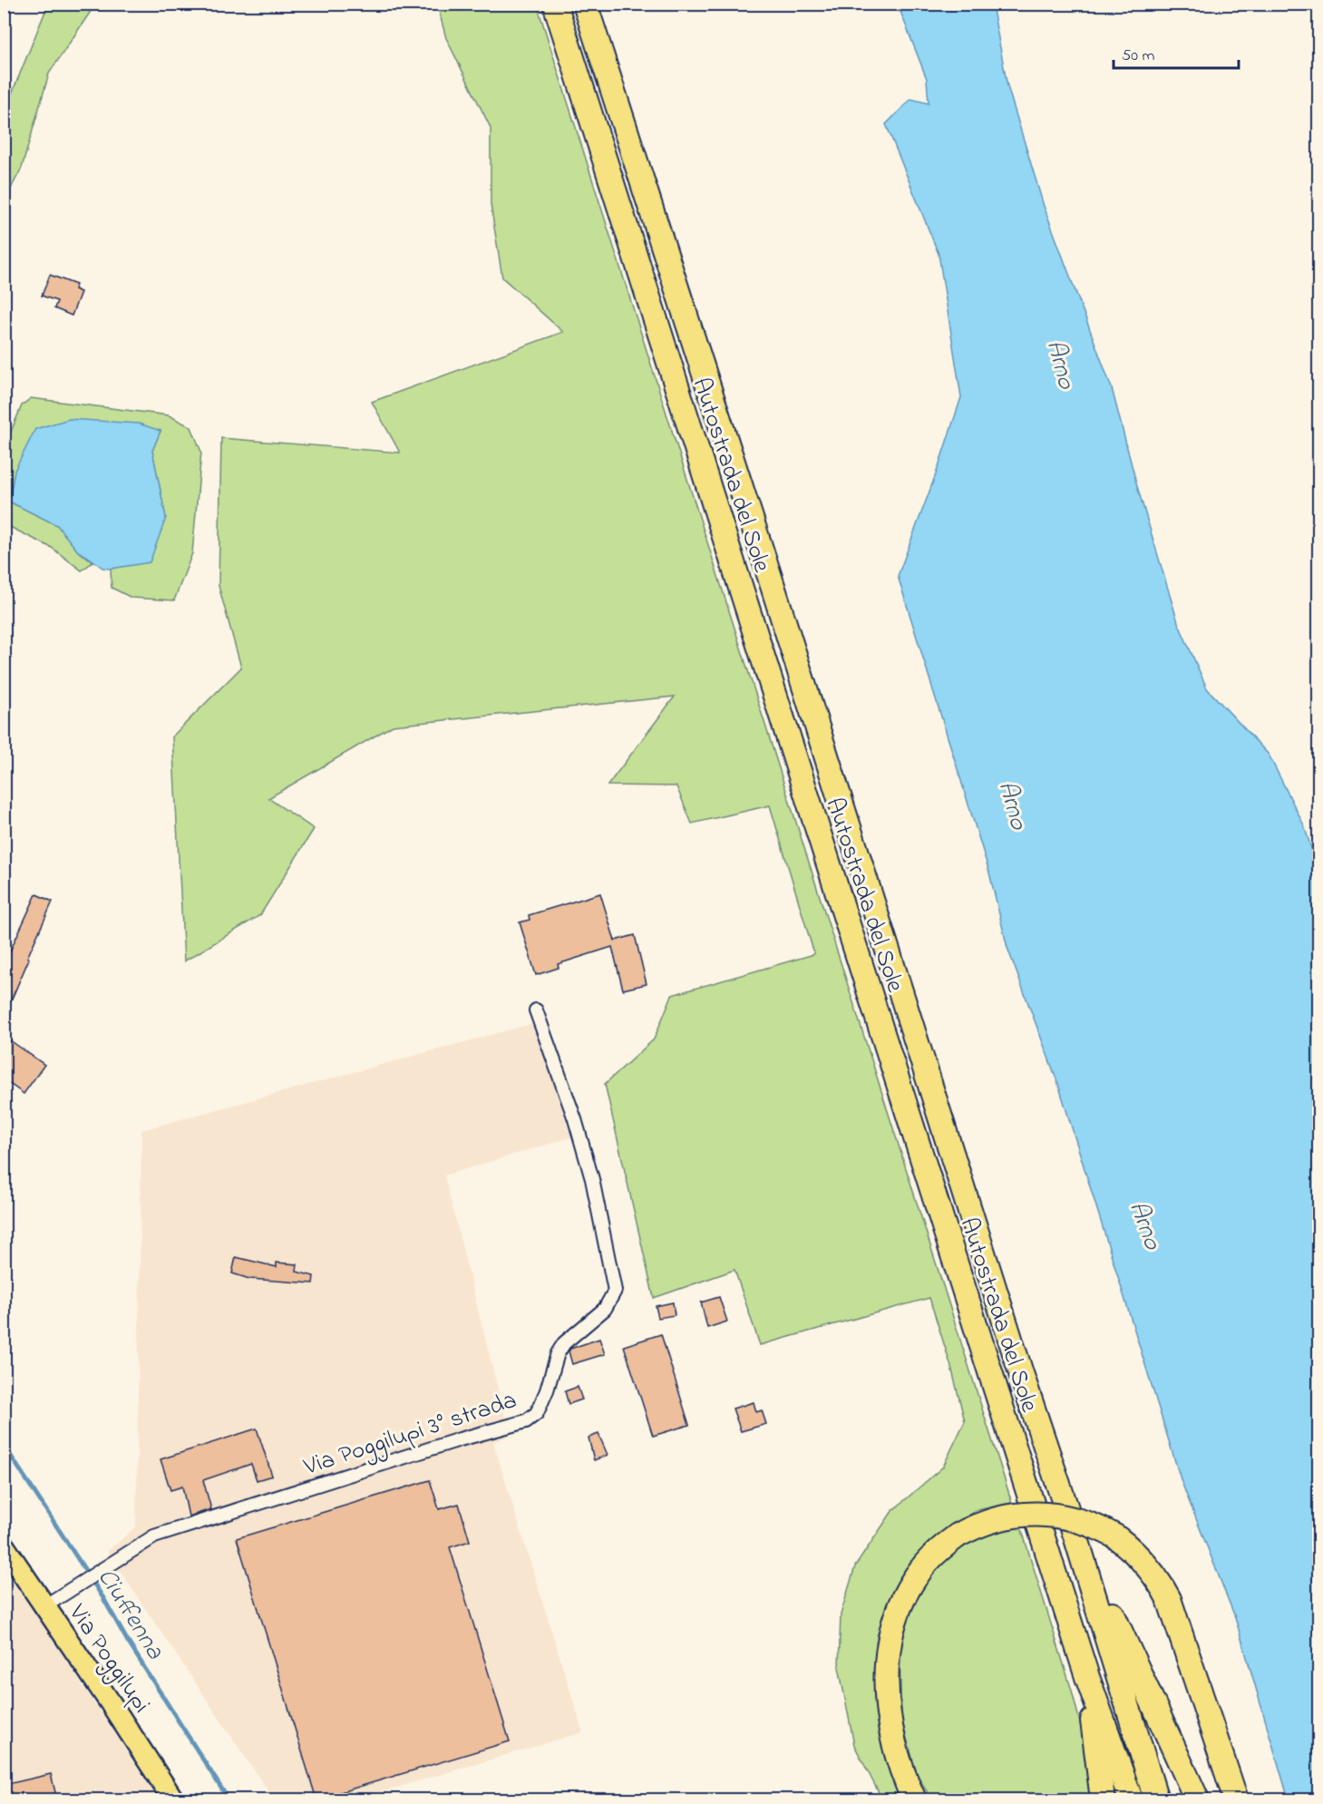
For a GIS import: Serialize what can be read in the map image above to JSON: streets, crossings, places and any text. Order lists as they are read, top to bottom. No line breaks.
{"streets":{"highway":["Autostrada del Sole"],"main road":["Via Poggilupi"],"street":["Via Poggilupi 3° strada"]},"crossings":[["Via Poggilupi 3° strada","Via Poggilupi"]],"water":["Arno","Ciuffenna"],"scale_bar":"50 m"}
